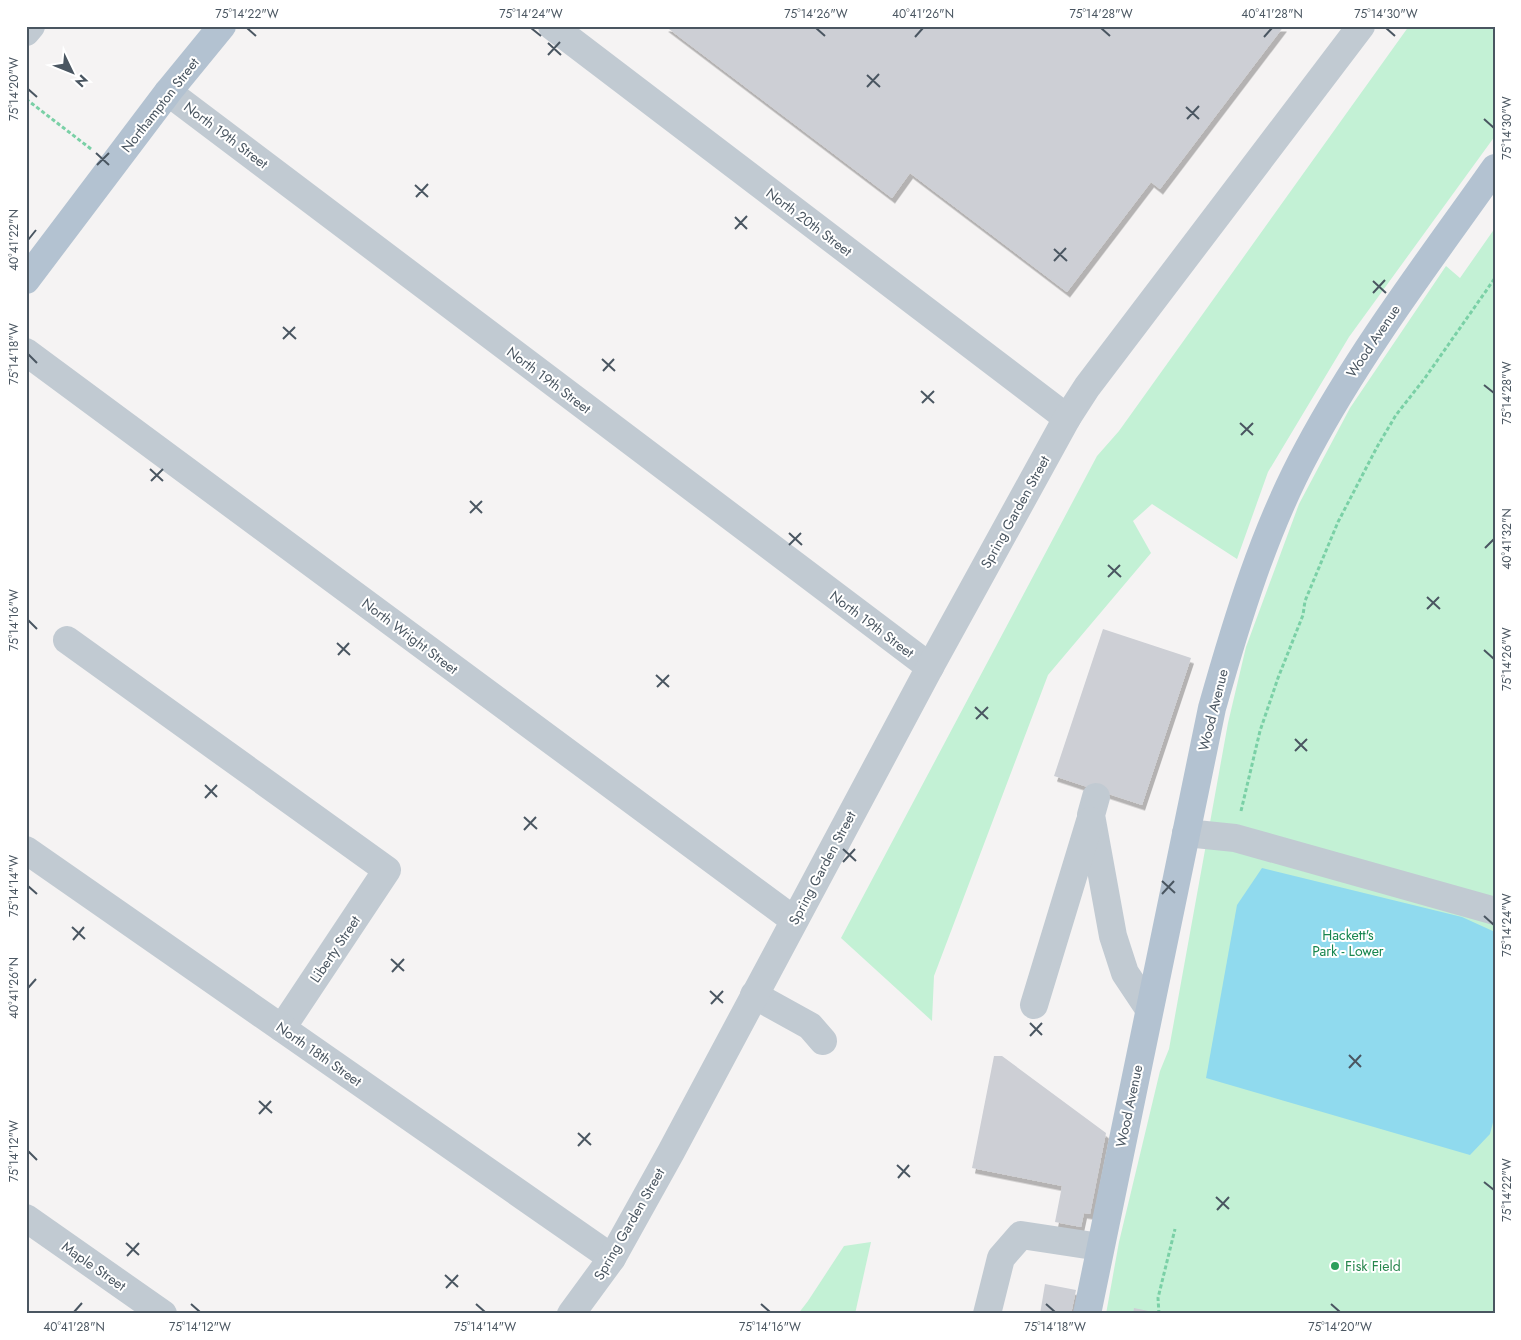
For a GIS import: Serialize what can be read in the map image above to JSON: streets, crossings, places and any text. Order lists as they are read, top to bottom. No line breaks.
{"streets":{"main road":["Northampton Street","Wood Avenue"],"street":["North 19th Street","North 20th Street","Spring Garden Street","North Wright Street","Liberty Street","North 18th Street","Maple Street"]},"crossings":[["Northampton Street","North 19th Street"],["North 19th Street","Spring Garden Street"],["North 20th Street","Spring Garden Street"],["Spring Garden Street","North Wright Street"],["Spring Garden Street","North 18th Street"],["Liberty Street","North 18th Street"]],"parks":["Hackett's Park - Lower"],"places":["Fisk Field"],"north":"bottom right","coordinates":["75°14'22\"W","75°14'24\"W","75°14'26\"W","40°41'26\"N","75°14'28\"W","40°41'28\"N","75°14'30\"W","75°14'20\"W","40°41'22\"N","75°14'18\"W","40°41'32\"N","75°14'16\"W","75°14'14\"W","75°14'12\"W"]}
